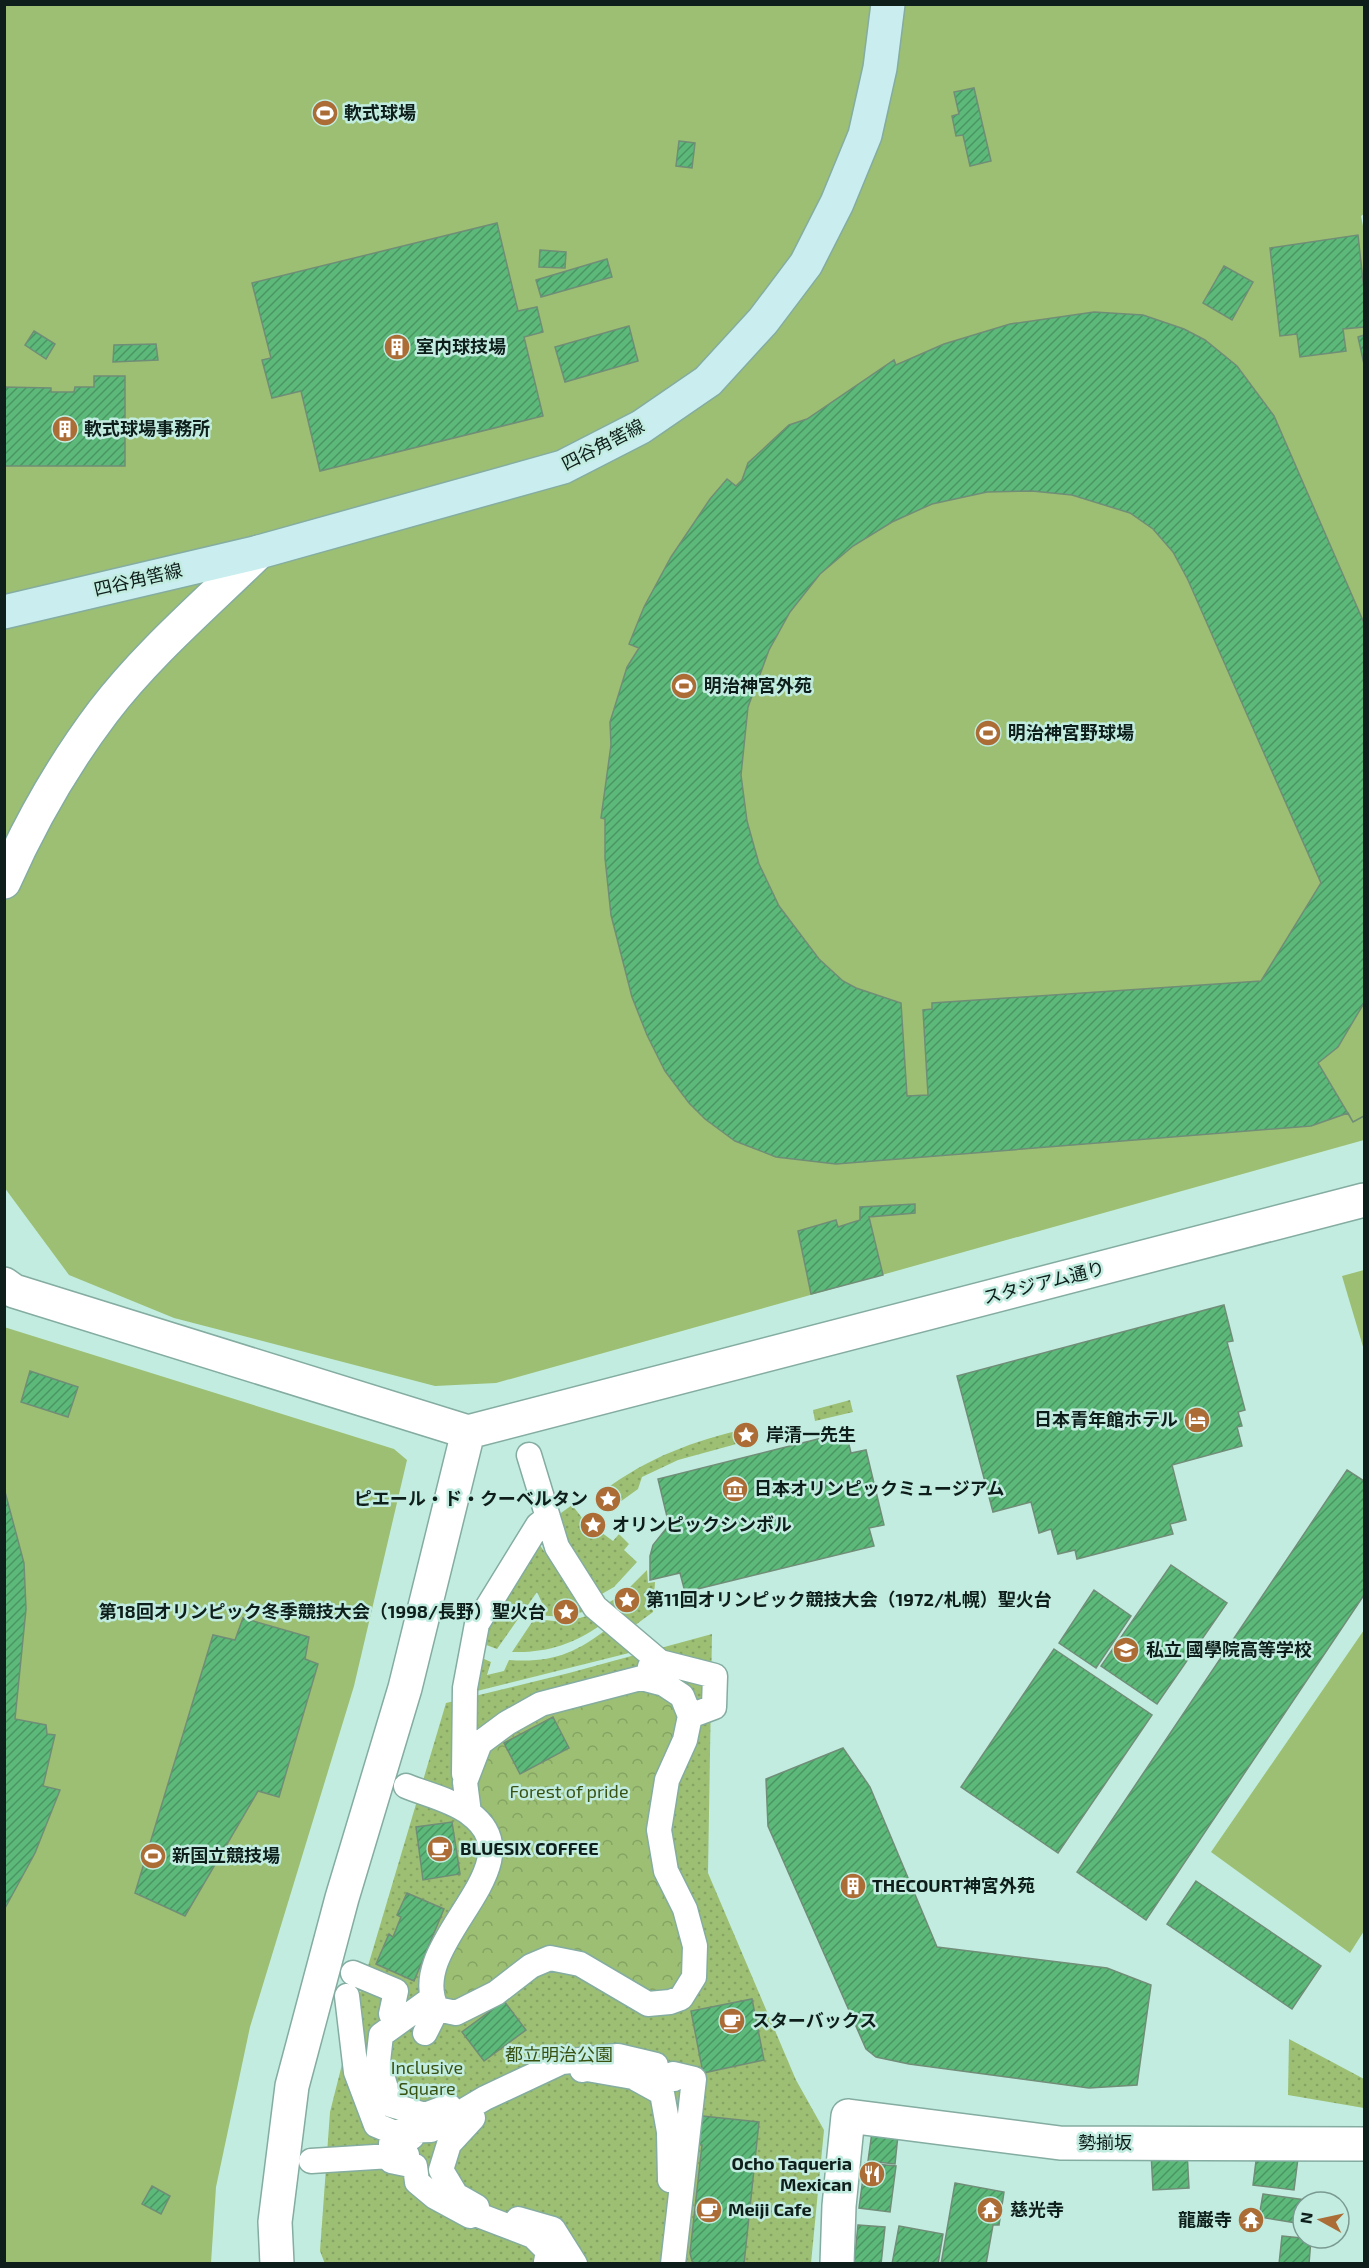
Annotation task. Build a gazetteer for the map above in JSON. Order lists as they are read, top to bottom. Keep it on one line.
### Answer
{"streets":{"main road":["四谷角筈線"],"street":["スタジアム通り","勢揃坂"]},"parks":["Forest of pride","都立明治公園","Inclusive Square"],"places":{"sports":["軟式球場","明治神宮外苑","明治神宮野球場","新国立競技場"],"building":["室内球技場","軟式球場事務所","THECOURT神宮外苑"],"hotel":["日本青年館ホテル"],"place":["岸清一先生","ピエール・ド・クーベルタン","オリンピックシンボル","第11回オリンピック競技大会（1972/札幌）聖火台","第18回オリンピック冬季競技大会（1998/長野）聖火台"],"museum":["日本オリンピックミュージアム"],"school or university":["私立 國學院高等学校"],"cafe":["BLUESIX COFFEE","スターバックス","Meiji Cafe"],"restaurant":["Ocho Taqueria Mexican"],"temple":["慈光寺","龍巌寺"]},"north":"left"}
